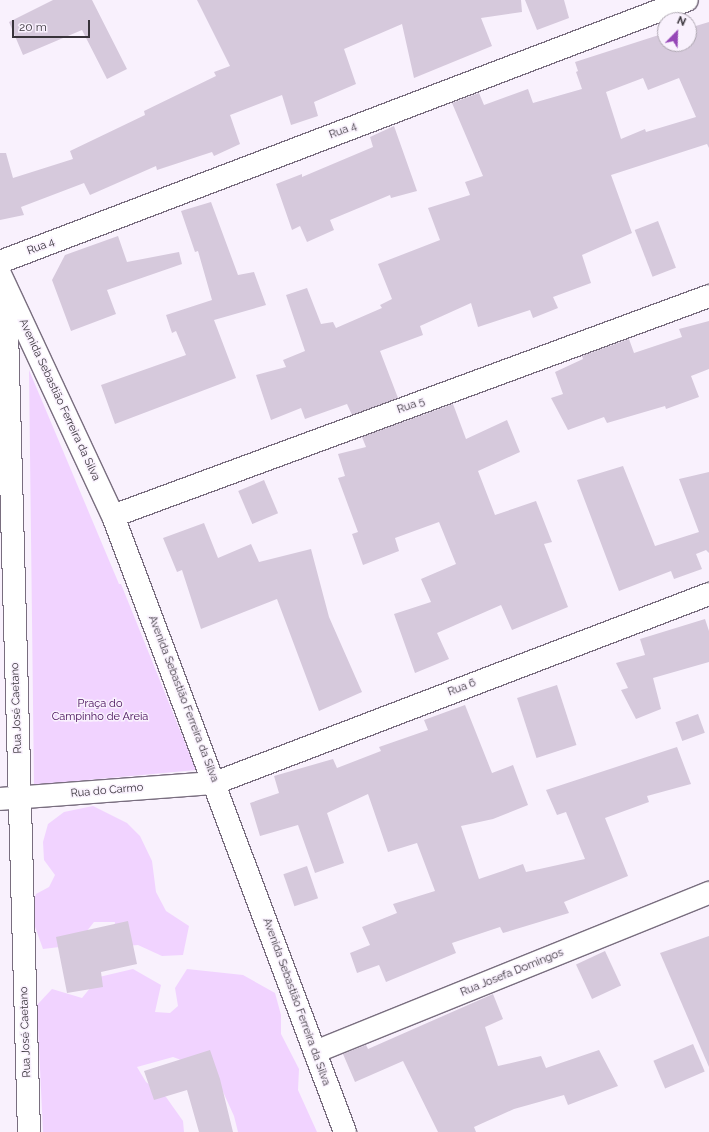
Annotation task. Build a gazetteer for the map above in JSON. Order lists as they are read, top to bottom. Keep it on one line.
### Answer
{"streets":{"street":["Rua 4","Avenida Sebastião Ferreira da Silva","Rua 5","Rua 6","Rua José Caetano","Rua do Carmo","Rua Josefa Domingos"]},"crossings":[["Avenida Sebastião Ferreira da Silva","Rua 5"],["Avenida Sebastião Ferreira da Silva","Rua 6"],["Avenida Sebastião Ferreira da Silva","Rua José Caetano"],["Avenida Sebastião Ferreira da Silva","Rua do Carmo"],["Avenida Sebastião Ferreira da Silva","Rua Josefa Domingos"],["Rua 6","Rua do Carmo"],["Rua José Caetano","Rua do Carmo"]],"parks":["Praça do Campinho de Areia"],"scale_bar":"20 m","north":"top right"}
